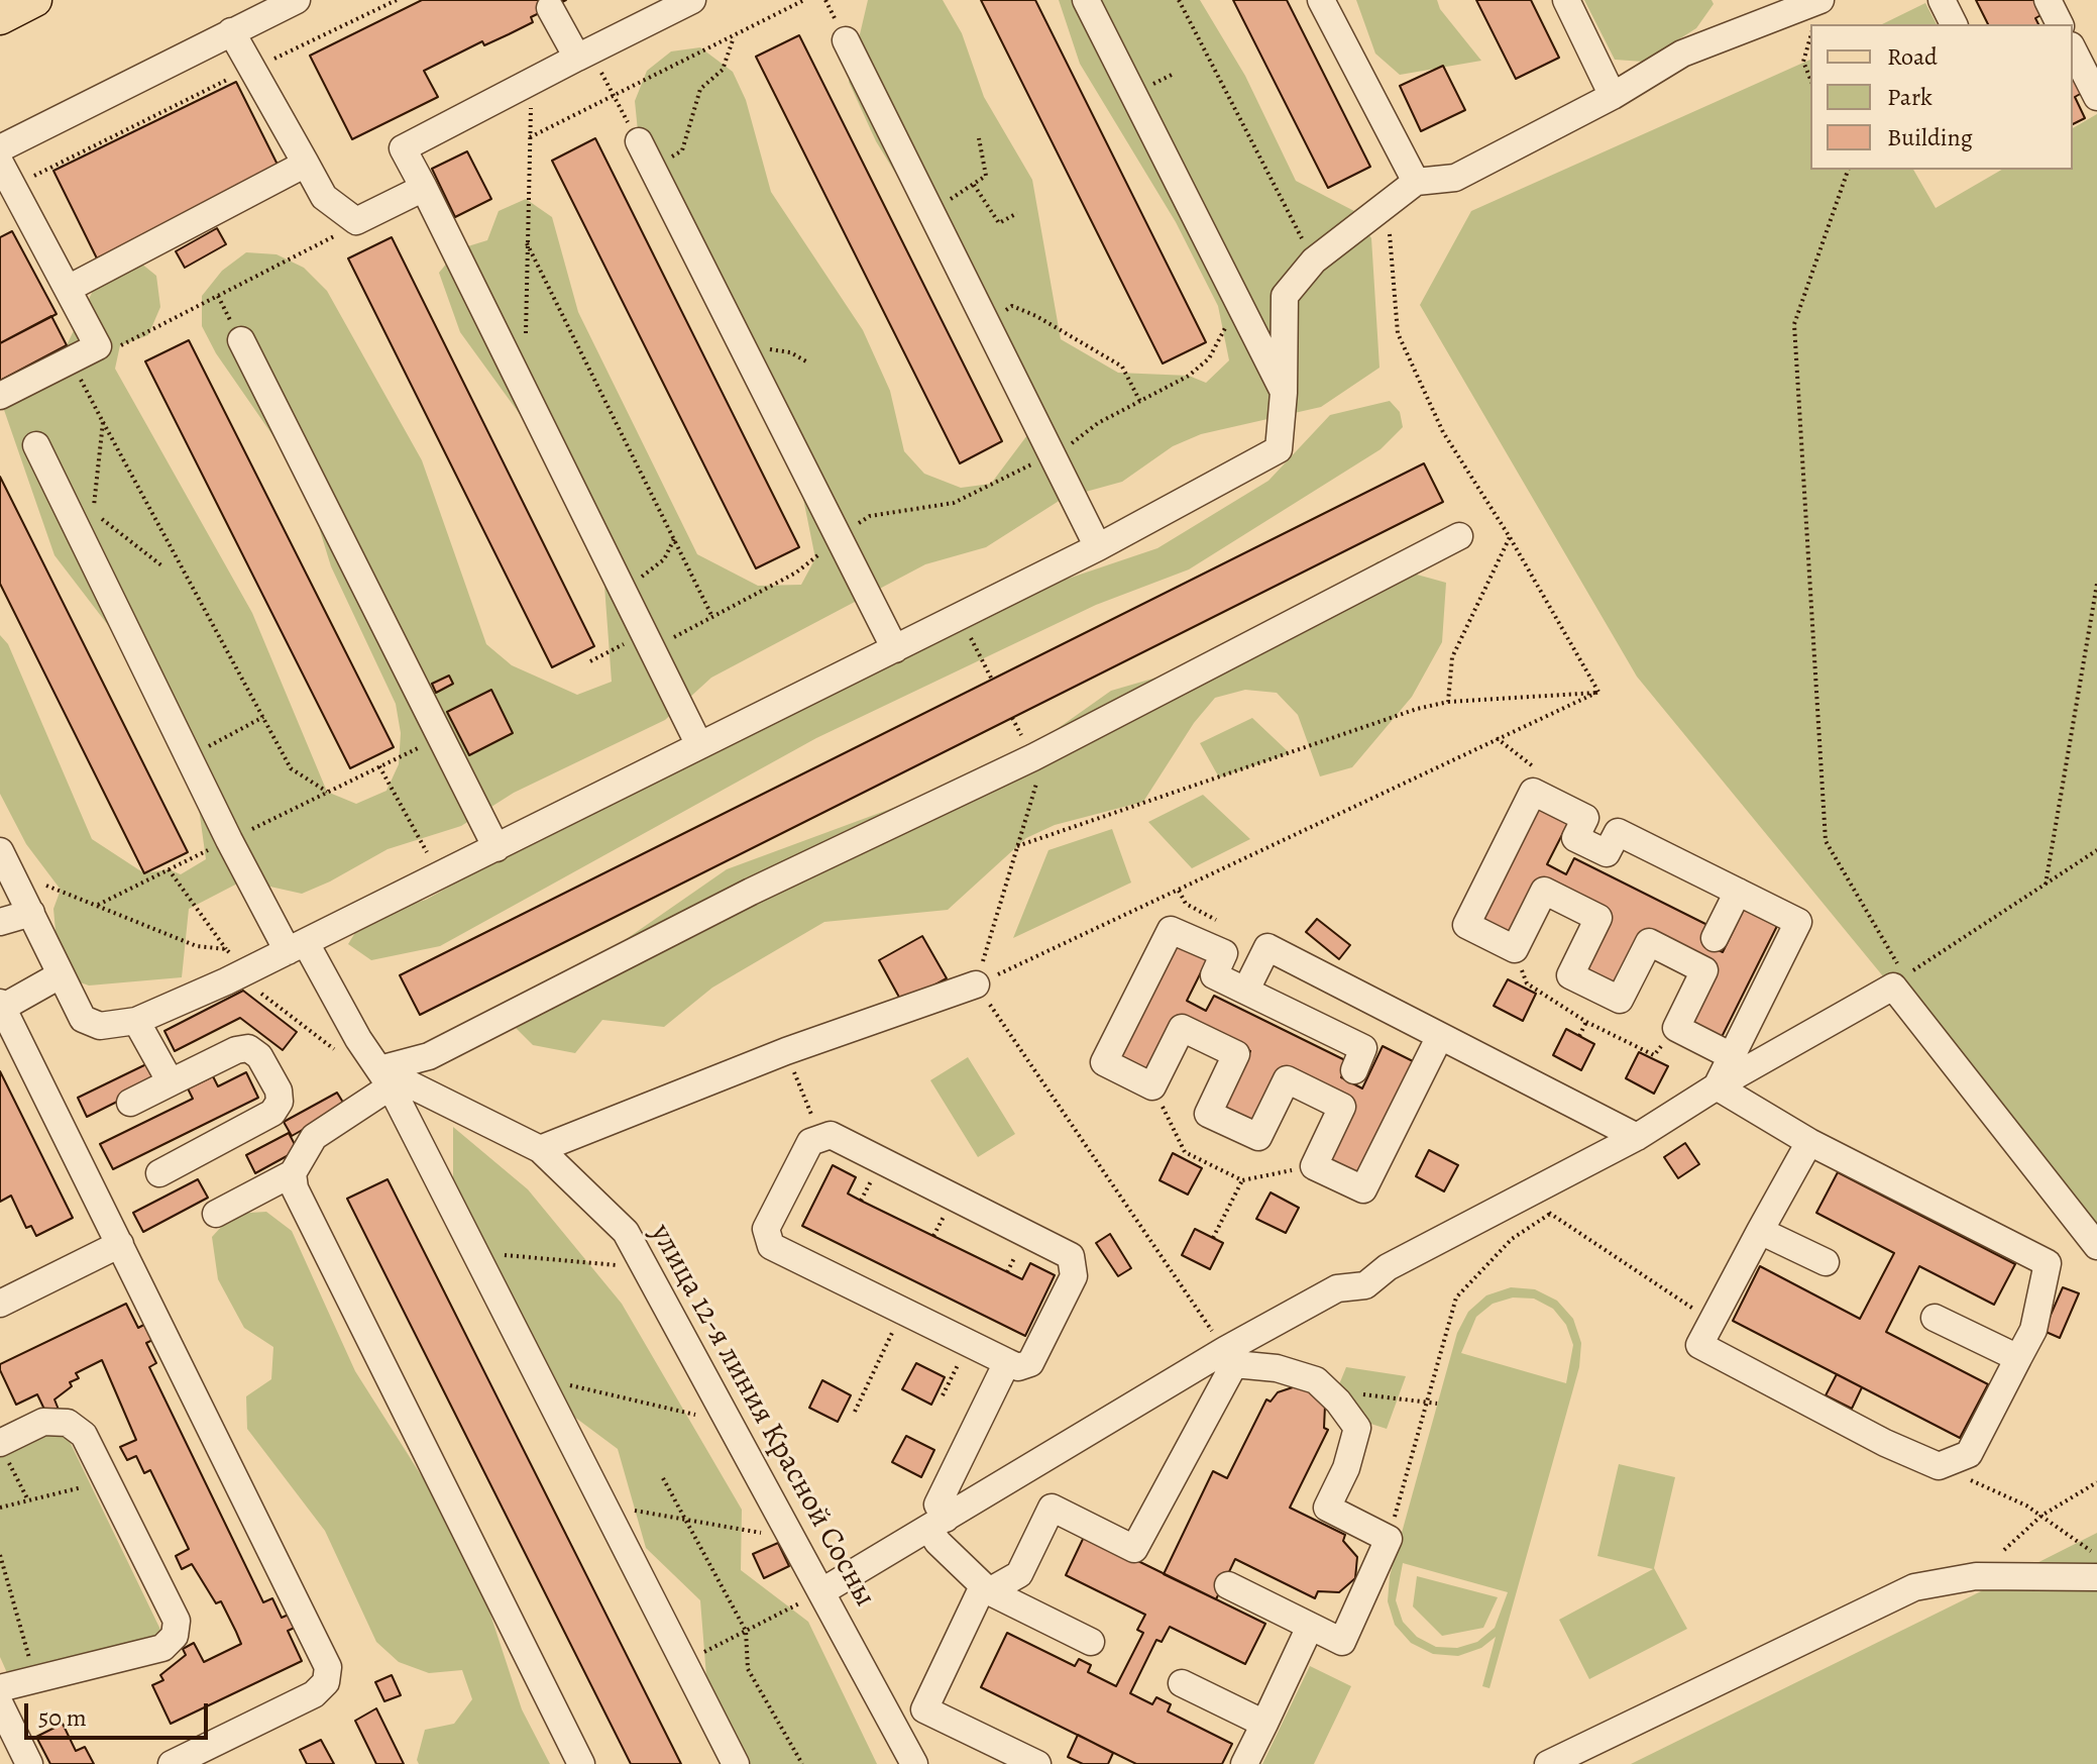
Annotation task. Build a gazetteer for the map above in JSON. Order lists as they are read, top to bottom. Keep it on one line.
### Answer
{"streets":{"street":["улица 12-я линия Красной Сосны"]},"legend":["Road","Park","Building"],"scale_bar":"50 m"}
